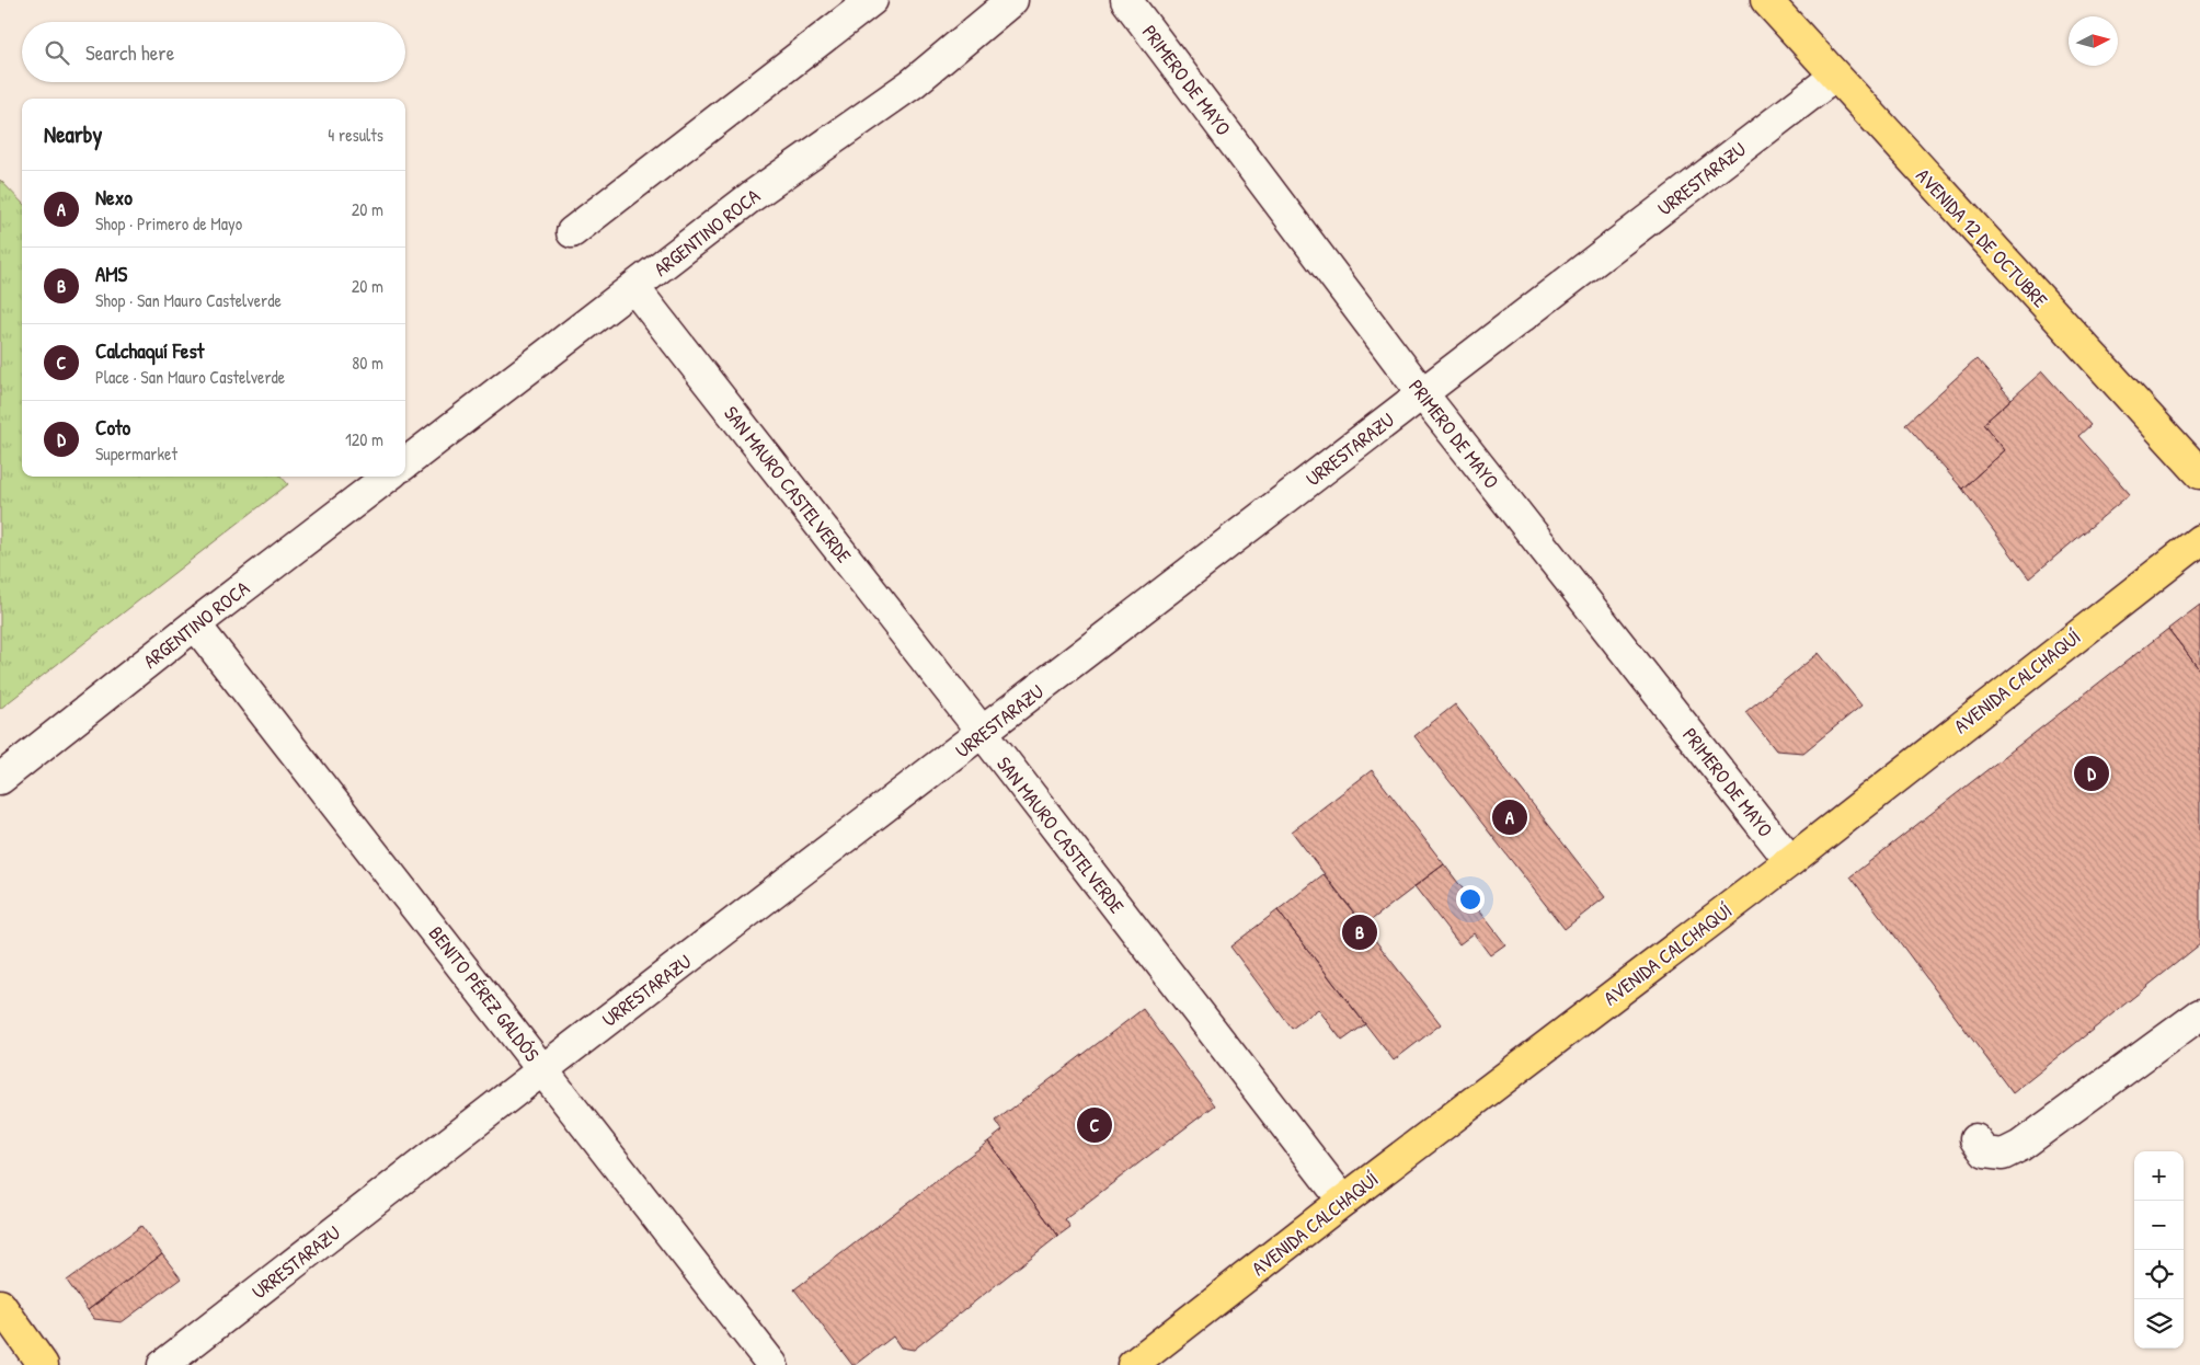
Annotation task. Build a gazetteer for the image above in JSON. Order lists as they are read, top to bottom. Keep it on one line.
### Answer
{"streets":{"main road":["AVENIDA 12 DE OCTUBRE","AVENIDA CALCHAQUÍ"],"street":["PRIMERO DE MAYO","URRESTARAZU","ARGENTINO ROCA","SAN MAURO CASTELVERDE","BENITO PÉREZ GALDÓS"]},"crossings":[["PRIMERO DE MAYO","URRESTARAZU"],["PRIMERO DE MAYO","AVENIDA CALCHAQUÍ"],["URRESTARAZU","AVENIDA 12 DE OCTUBRE"],["URRESTARAZU","SAN MAURO CASTELVERDE"],["URRESTARAZU","BENITO PÉREZ GALDÓS"],["ARGENTINO ROCA","SAN MAURO CASTELVERDE"],["ARGENTINO ROCA","BENITO PÉREZ GALDÓS"],["SAN MAURO CASTELVERDE","AVENIDA CALCHAQUÍ"]],"north":"right","page":{"search":"Search here","heading":["Nearby","4 results"],"list":[{"mark":"A","name":"Nexo","note":"Shop · Primero de Mayo","value":"20 m"},{"mark":"B","name":"AMS","note":"Shop · San Mauro Castelverde","value":"20 m"},{"mark":"C","name":"Calchaquí Fest","note":"Place · San Mauro Castelverde","value":"80 m"},{"mark":"D","name":"Coto","note":"Supermarket","value":"120 m"}],"pins":["D","A","B","C"],"map_buttons":["+","−"]}}
